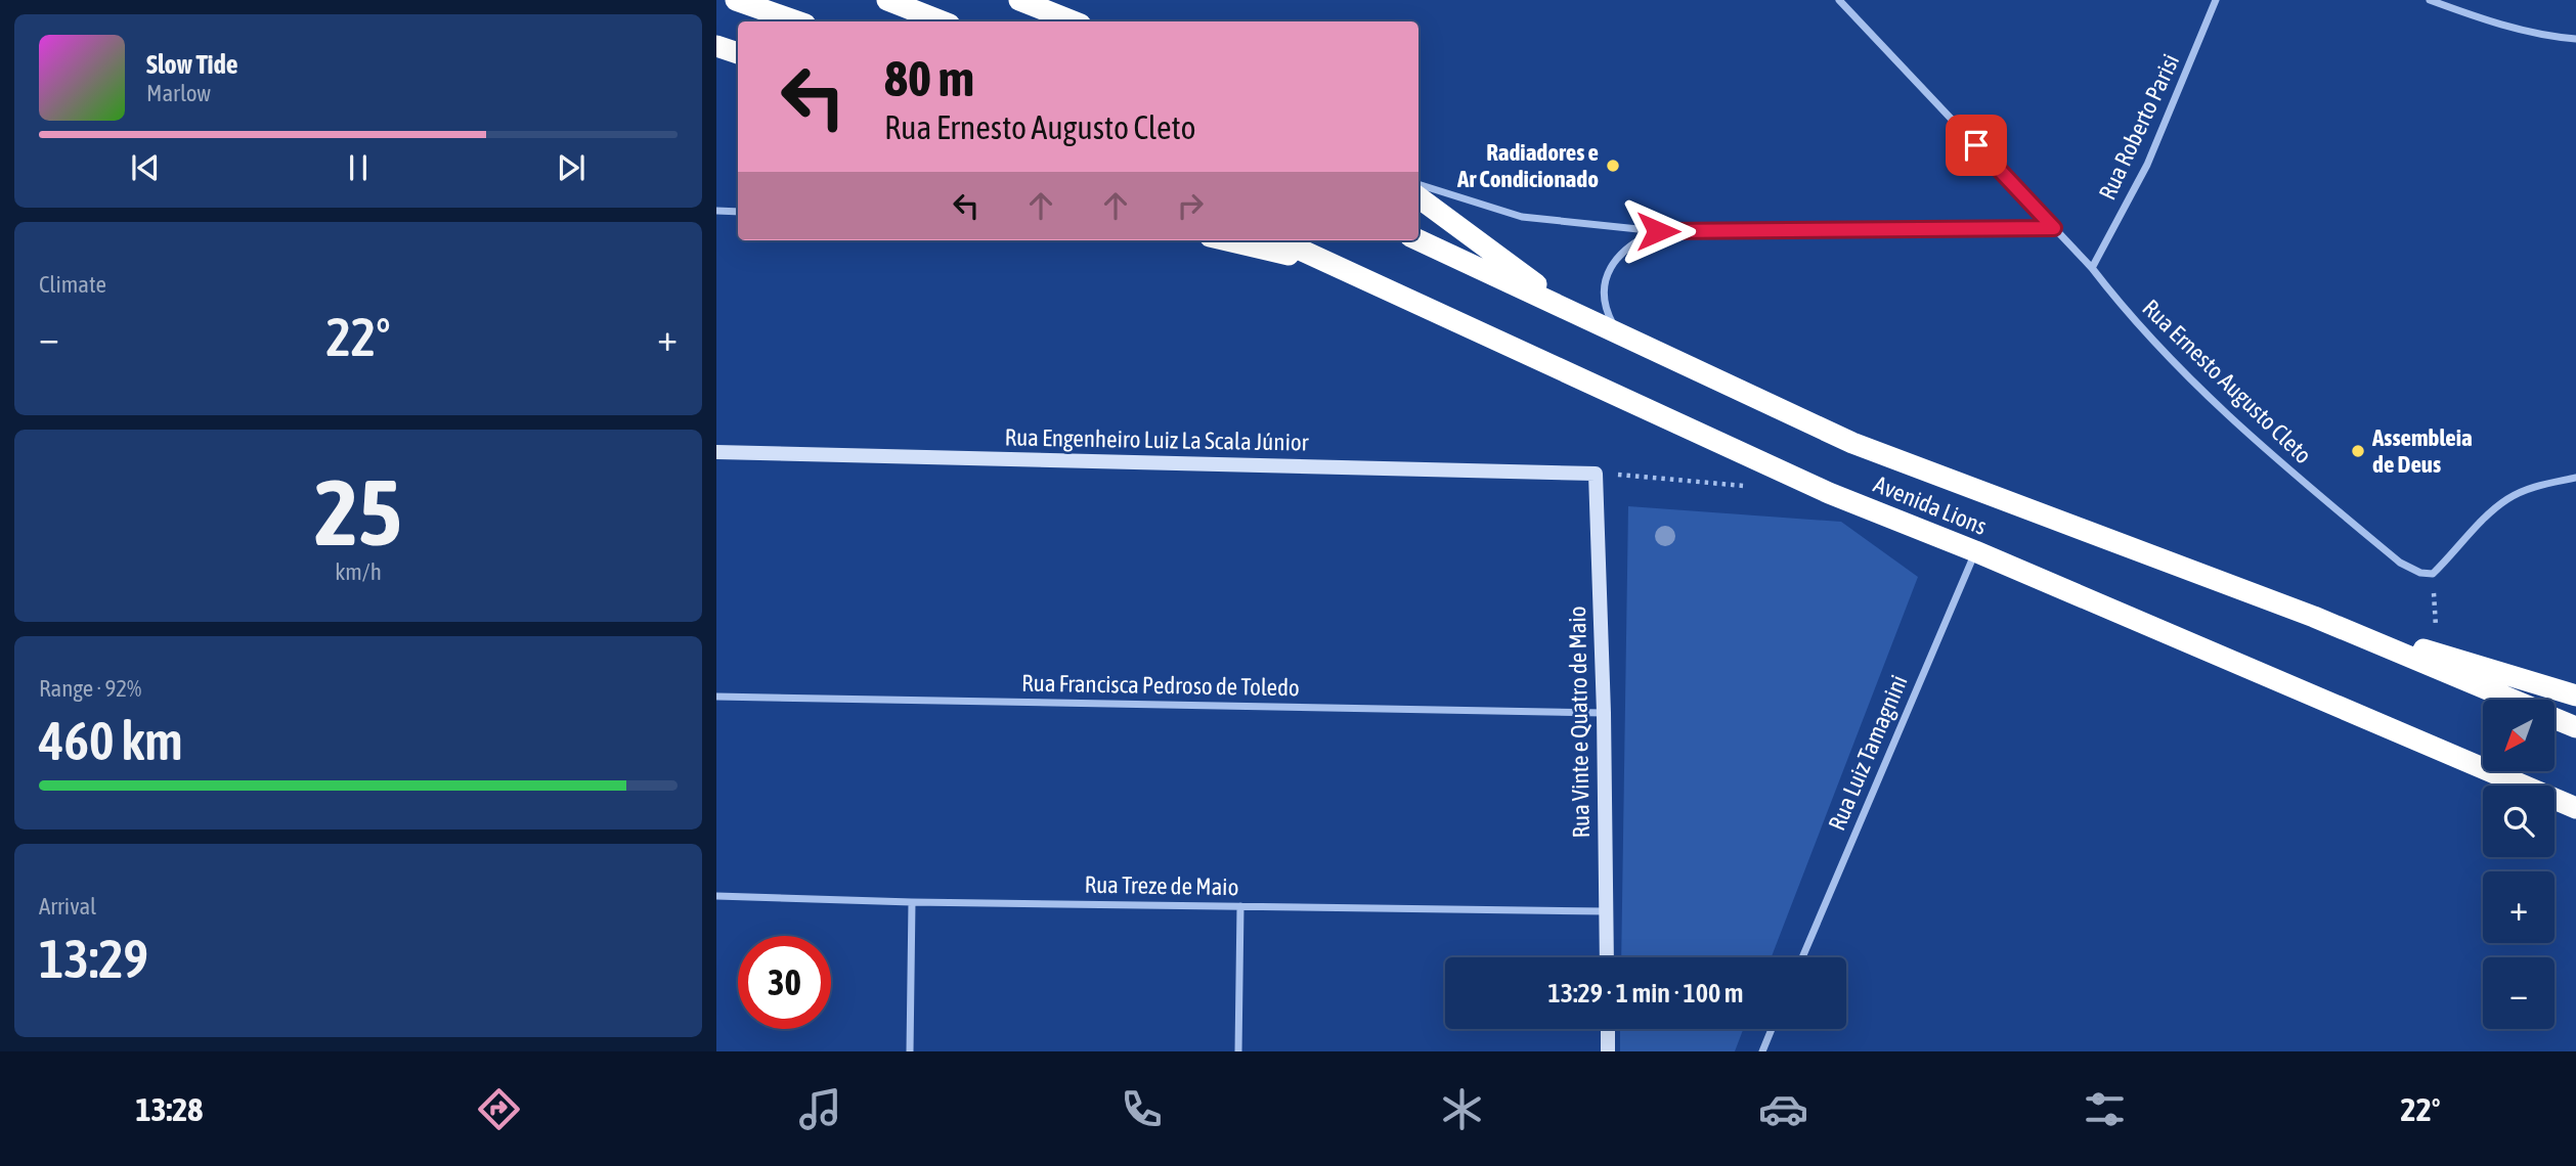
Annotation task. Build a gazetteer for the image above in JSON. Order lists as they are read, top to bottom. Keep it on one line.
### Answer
{"streets":{"highway":["Avenida Lions"],"street":["Rua Roberto Parisi","Rua Ernesto Augusto Cleto","Rua Engenheiro Luiz La Scala Júnior","Rua Francisca Pedroso de Toledo","Rua Vinte e Quatro de Maio","Rua Luiz Tamagnini","Rua Treze de Maio"]},"crossings":[["Rua Roberto Parisi","Rua Ernesto Augusto Cleto"],["Rua Engenheiro Luiz La Scala Júnior","Rua Vinte e Quatro de Maio"],["Avenida Lions","Rua Luiz Tamagnini"],["Rua Francisca Pedroso de Toledo","Rua Vinte e Quatro de Maio"],["Rua Vinte e Quatro de Maio","Rua Treze de Maio"]],"places":["Radiadores e Ar Condicionado","Assembleia de Deus"],"north":"bottom left","page":{"turn":["80 m","Rua Ernesto Augusto Cleto"],"song":["Slow Tide","Marlow"],"tile":["Climate",["25","km/h"],["Range · 92%","460 km"],["Arrival","13:29"]],"heat":["−","22°","+"],"map_buttons":["+","−"],"limit":"30","trip":"13:29 · 1 min · 100 m","tabs":["13:28","22°"]}}
